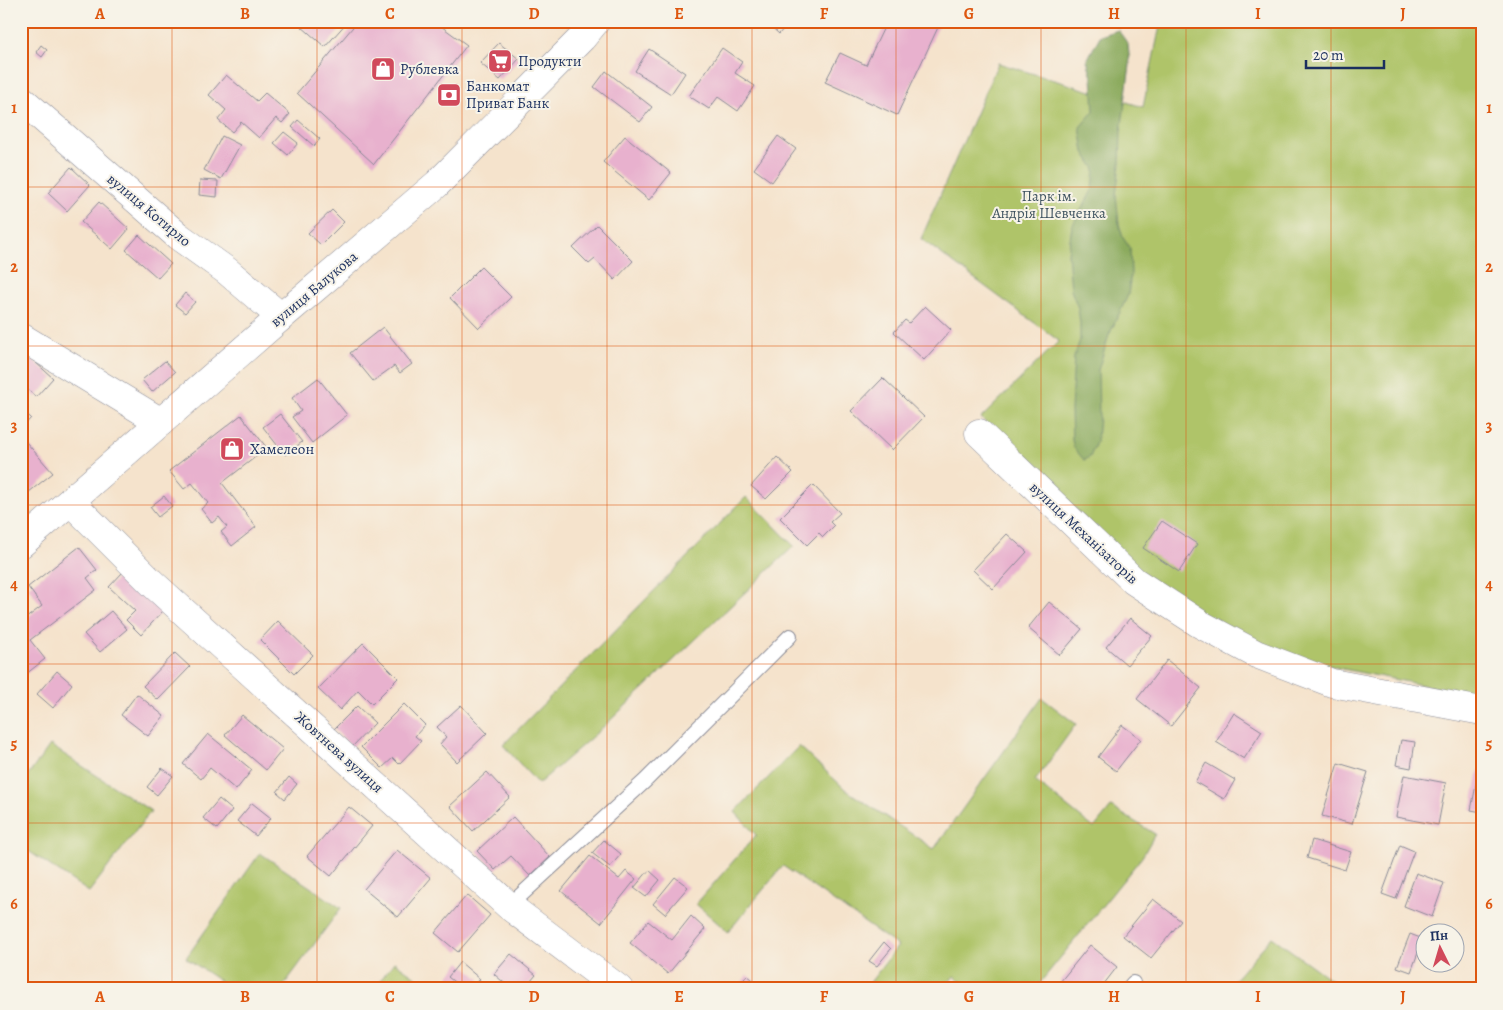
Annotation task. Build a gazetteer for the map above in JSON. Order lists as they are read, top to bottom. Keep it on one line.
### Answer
{"streets":{"street":["вулиця Котирло","вулиця Балукова","вулиця Механізаторів","Жовтнева вулиця"]},"crossings":[["вулиця Котирло","вулиця Балукова"],["вулиця Балукова","Жовтнева вулиця"]],"parks":["Парк ім. Андрія Шевченка"],"places":{"supermarket":["Продукти"],"shop":["Рублевка","Хамелеон"],"bank":["Банкомат Приват Банк"]},"scale_bar":"20 m","north":"top","grid":{"columns":["A","B","C","D","E","F","G","H","I","J"],"rows":["1","2","3","4","5","6"]}}
